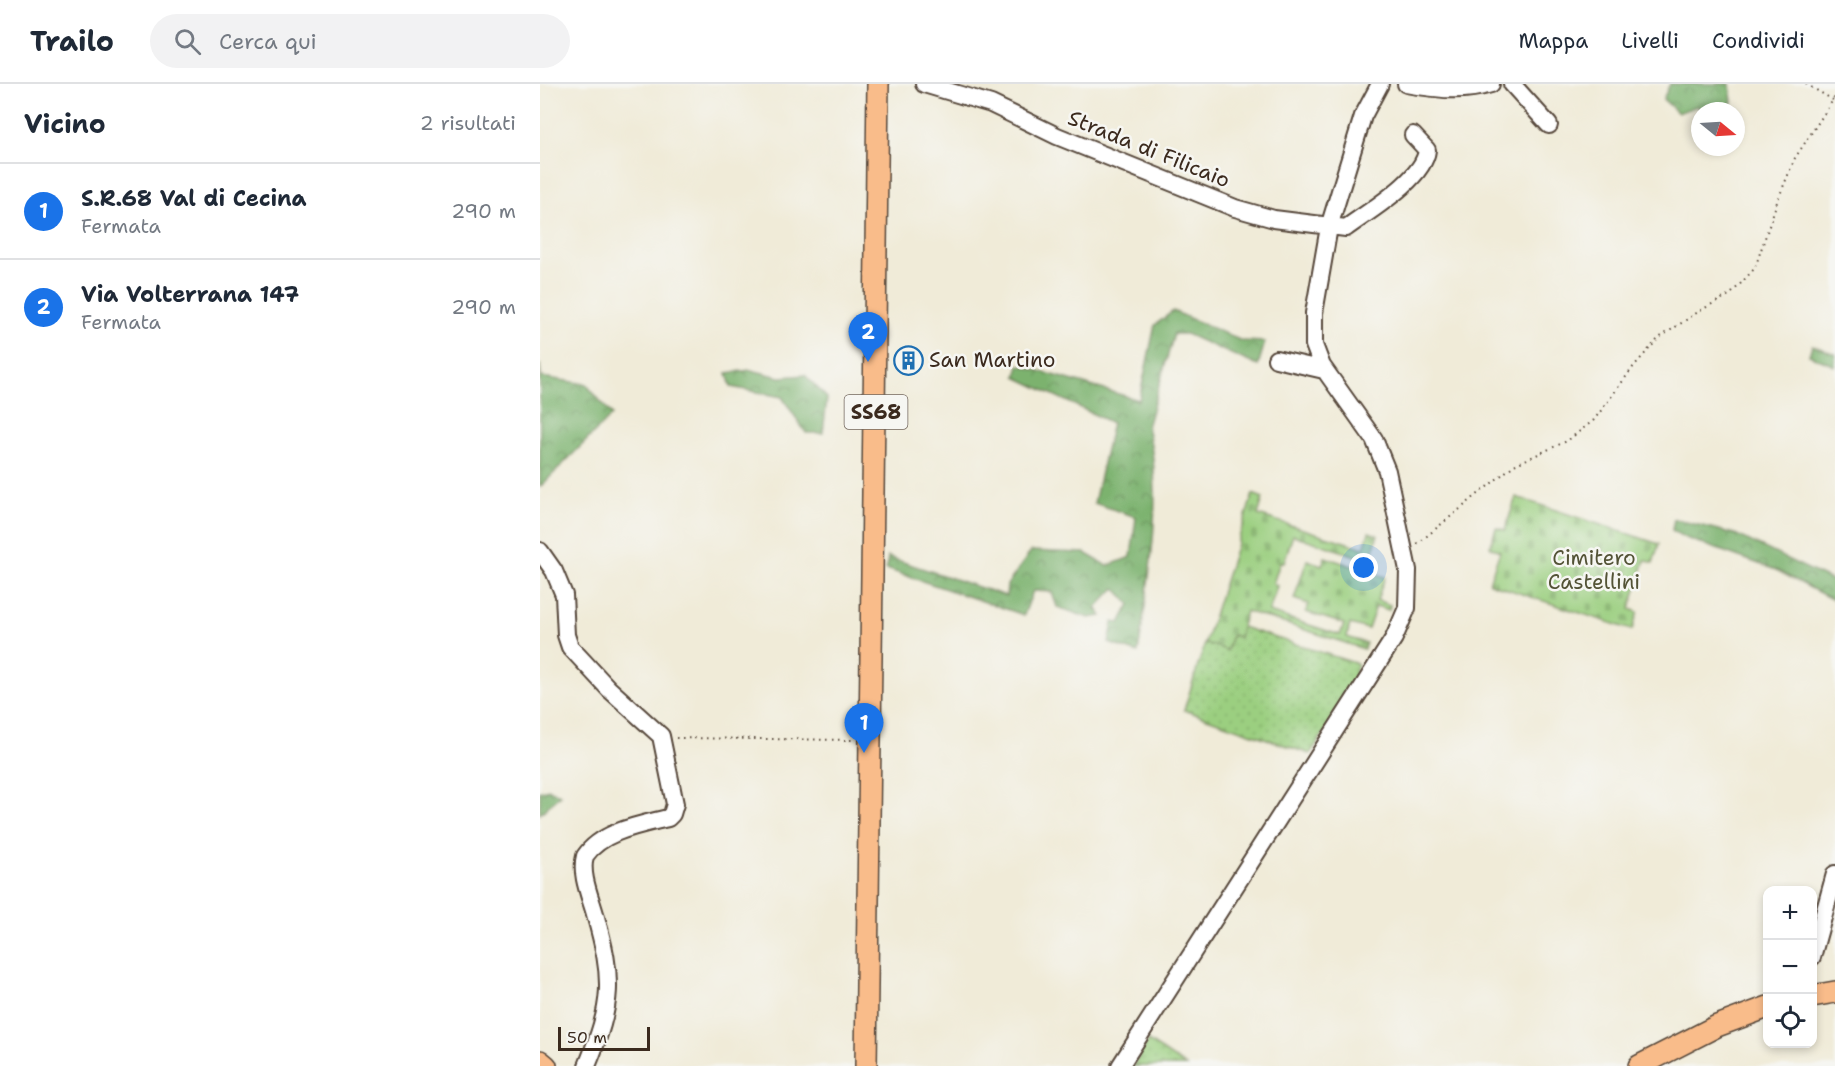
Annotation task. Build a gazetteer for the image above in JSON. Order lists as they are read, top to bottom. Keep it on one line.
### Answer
{"streets":{"main road":["SS68"],"street":["Strada di Filicaio"]},"parks":["Cimitero Castellini"],"places":{"building":["San Martino"]},"scale_bar":"50 m","north":"right","page":{"header":"Trailo","search":"Cerca qui","nav":["Mappa","Livelli","Condividi"],"heading":["Vicino","2 risultati"],"list":[{"mark":"1","name":"S.R.68 Val di Cecina","note":"Fermata","value":"290 m"},{"mark":"2","name":"Via Volterrana 147","note":"Fermata","value":"290 m"}],"pins":["2","1"],"map_buttons":["+","−"],"scale":"50 m"}}
